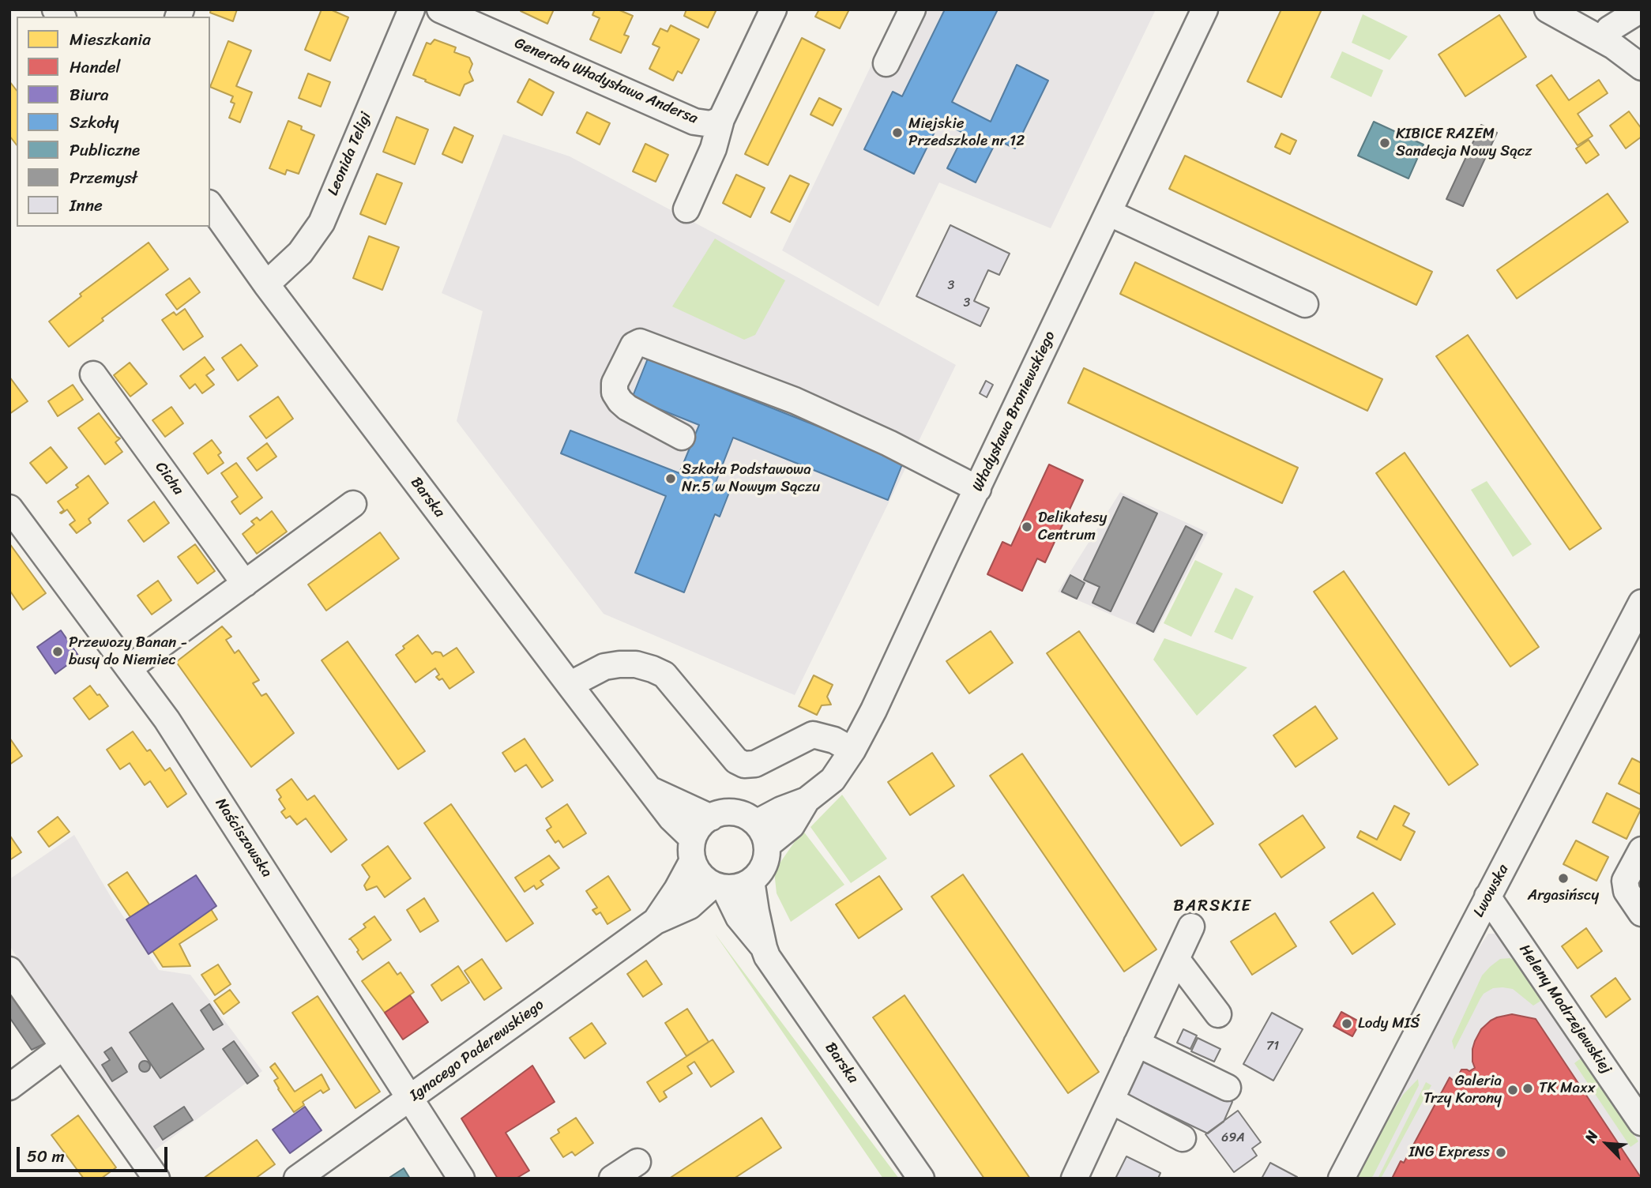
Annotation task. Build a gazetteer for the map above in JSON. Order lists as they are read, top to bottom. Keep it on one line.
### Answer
{"streets":{"street":["Generała Władysława Andersa","Leonida Teligi","Władysława Broniewskiego","Cicha","Barska","Naściszowska","Lwowska","Heleny Modrzejewskiej","Ignacego Paderewskiego"]},"crossings":[["Leonida Teligi","Barska"],["Władysława Broniewskiego","Barska"],["Władysława Broniewskiego","Ignacego Paderewskiego"],["Barska","Ignacego Paderewskiego"],["Naściszowska","Ignacego Paderewskiego"],["Lwowska","Heleny Modrzejewskiej"]],"districts":["BARSKIE"],"places":["Miejskie Przedszkole nr 12","KIBICE RAZEM Sandecja Nowy Sącz","Szkoła Podstawowa Nr.5 w Nowym Sączu","Delikatesy Centrum","Przewozy Banan - busy do Niemiec","Argasińscy","Lody MIŚ","TK Maxx","Galeria Trzy Korony","ING Express"],"house_numbers":["3","3","71","69A"],"legend":["Mieszkania","Handel","Biura","Szkoły","Publiczne","Przemysł","Inne"],"scale_bar":"50 m","north":"top left"}
